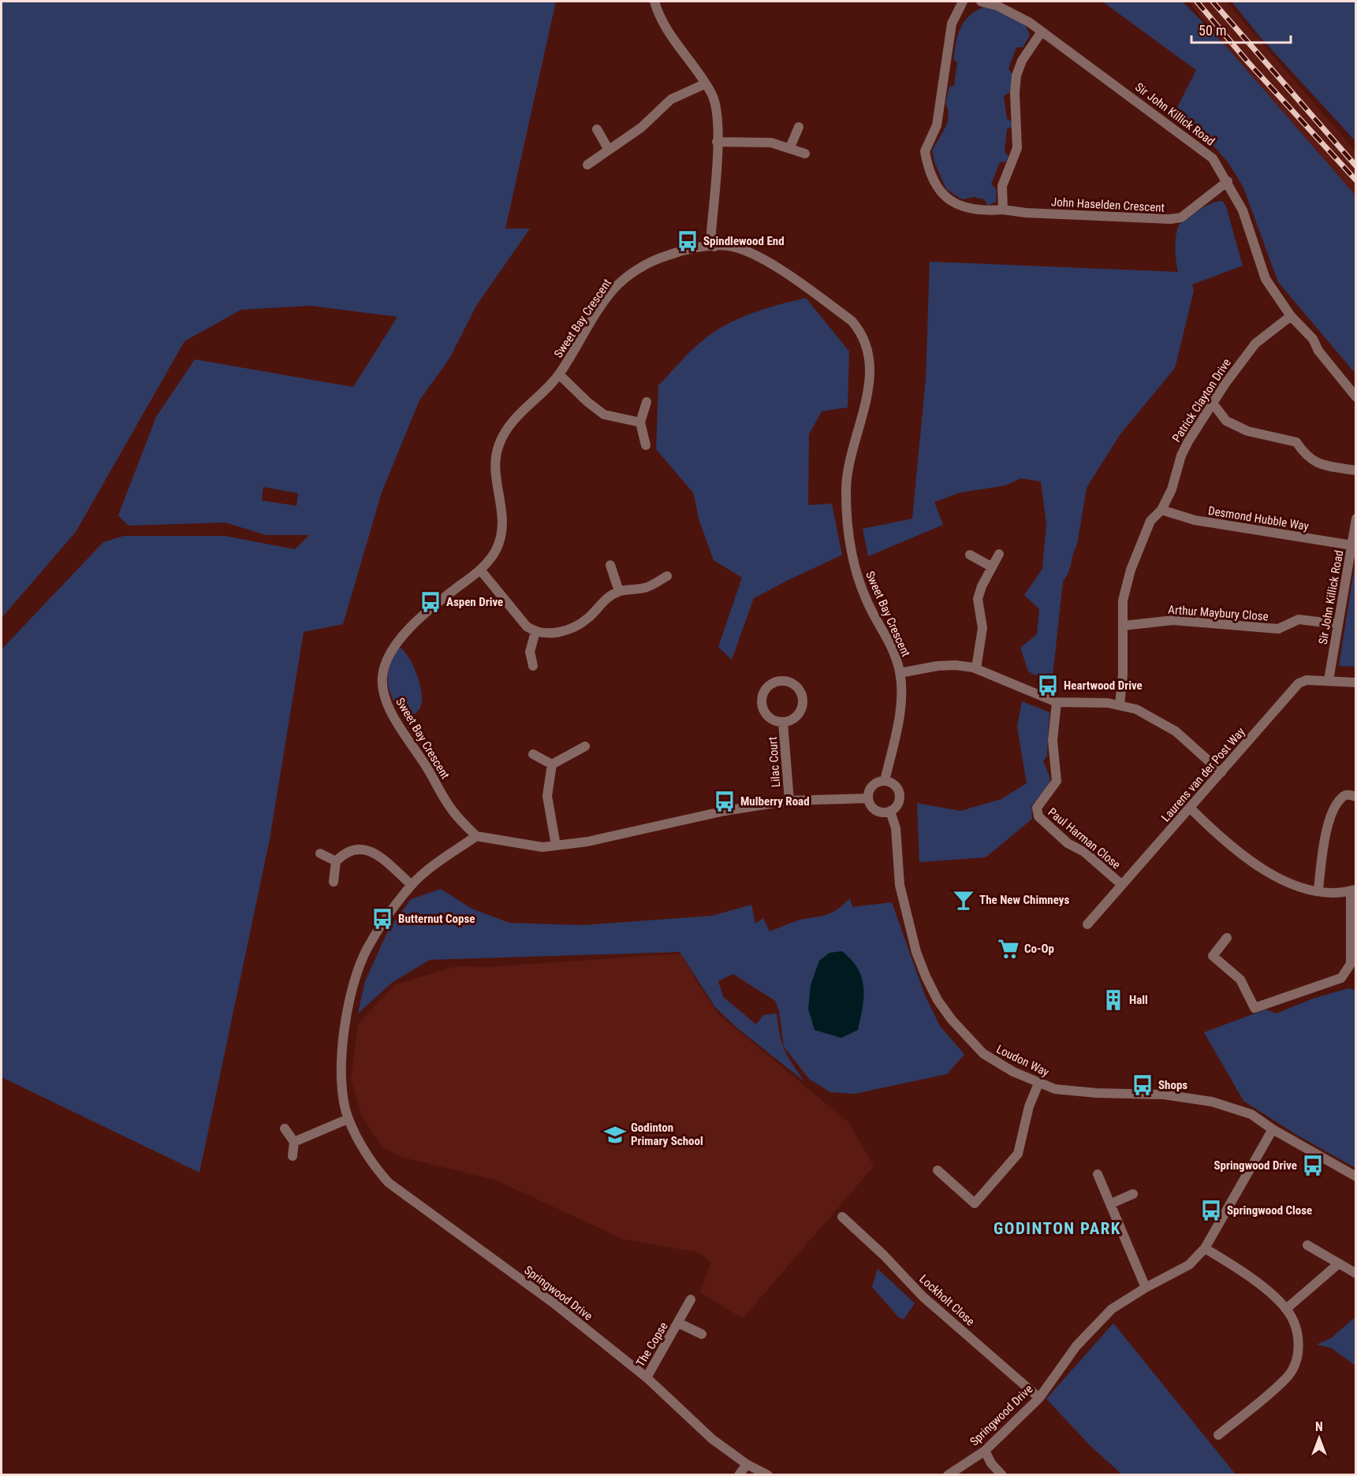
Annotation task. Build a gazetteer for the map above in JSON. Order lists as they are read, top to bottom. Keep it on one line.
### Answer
{"streets":{"street":["Sir John Killick Road","John Haselden Crescent","Sweet Bay Crescent","Patrick Clayton Drive","Desmond Hubble Way","Arthur Maybury Close","Lilac Court","Laurens van der Post Way","Paul Harman Close","Loudon Way","Springwood Drive","Lockholt Close","The Copse"]},"crossings":[["Sir John Killick Road","John Haselden Crescent"],["Sir John Killick Road","Patrick Clayton Drive"],["Sir John Killick Road","Desmond Hubble Way"],["Sir John Killick Road","Arthur Maybury Close"],["Sir John Killick Road","Laurens van der Post Way"],["Sweet Bay Crescent","Loudon Way"],["Sweet Bay Crescent","Springwood Drive"],["Patrick Clayton Drive","Desmond Hubble Way"],["Patrick Clayton Drive","Arthur Maybury Close"],["Laurens van der Post Way","Paul Harman Close"],["Loudon Way","Springwood Drive"],["Springwood Drive","Lockholt Close"],["Springwood Drive","The Copse"]],"districts":["GODINTON PARK"],"places":{"bus stop":["Spindlewood End","Aspen Drive","Heartwood Drive","Mulberry Road","Butternut Copse","Shops","Springwood Drive","Springwood Close"],"bar":["The New Chimneys"],"supermarket":["Co-Op"],"building":["Hall"],"school or university":["Godinton Primary School"]},"scale_bar":"50 m","north":"top"}
